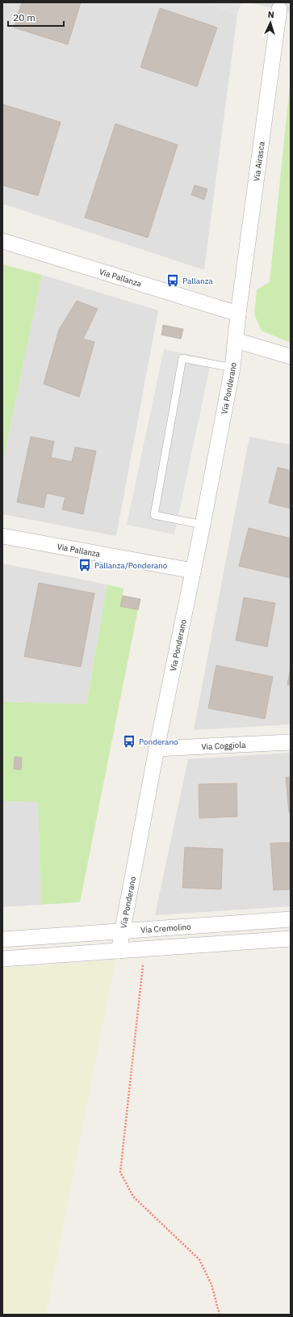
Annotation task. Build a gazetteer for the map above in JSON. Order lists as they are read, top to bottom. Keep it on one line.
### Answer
{"streets":{"street":["Via Airasca","Via Pallanza","Via Ponderano","Via Coggiola","Via Cremolino"]},"crossings":[["Via Airasca","Via Pallanza"],["Via Airasca","Via Ponderano"],["Via Pallanza","Via Ponderano"],["Via Ponderano","Via Coggiola"],["Via Ponderano","Via Cremolino"]],"places":{"bus stop":["Pallanza","Pallanza/Ponderano","Ponderano"]},"scale_bar":"20 m","north":"top"}
